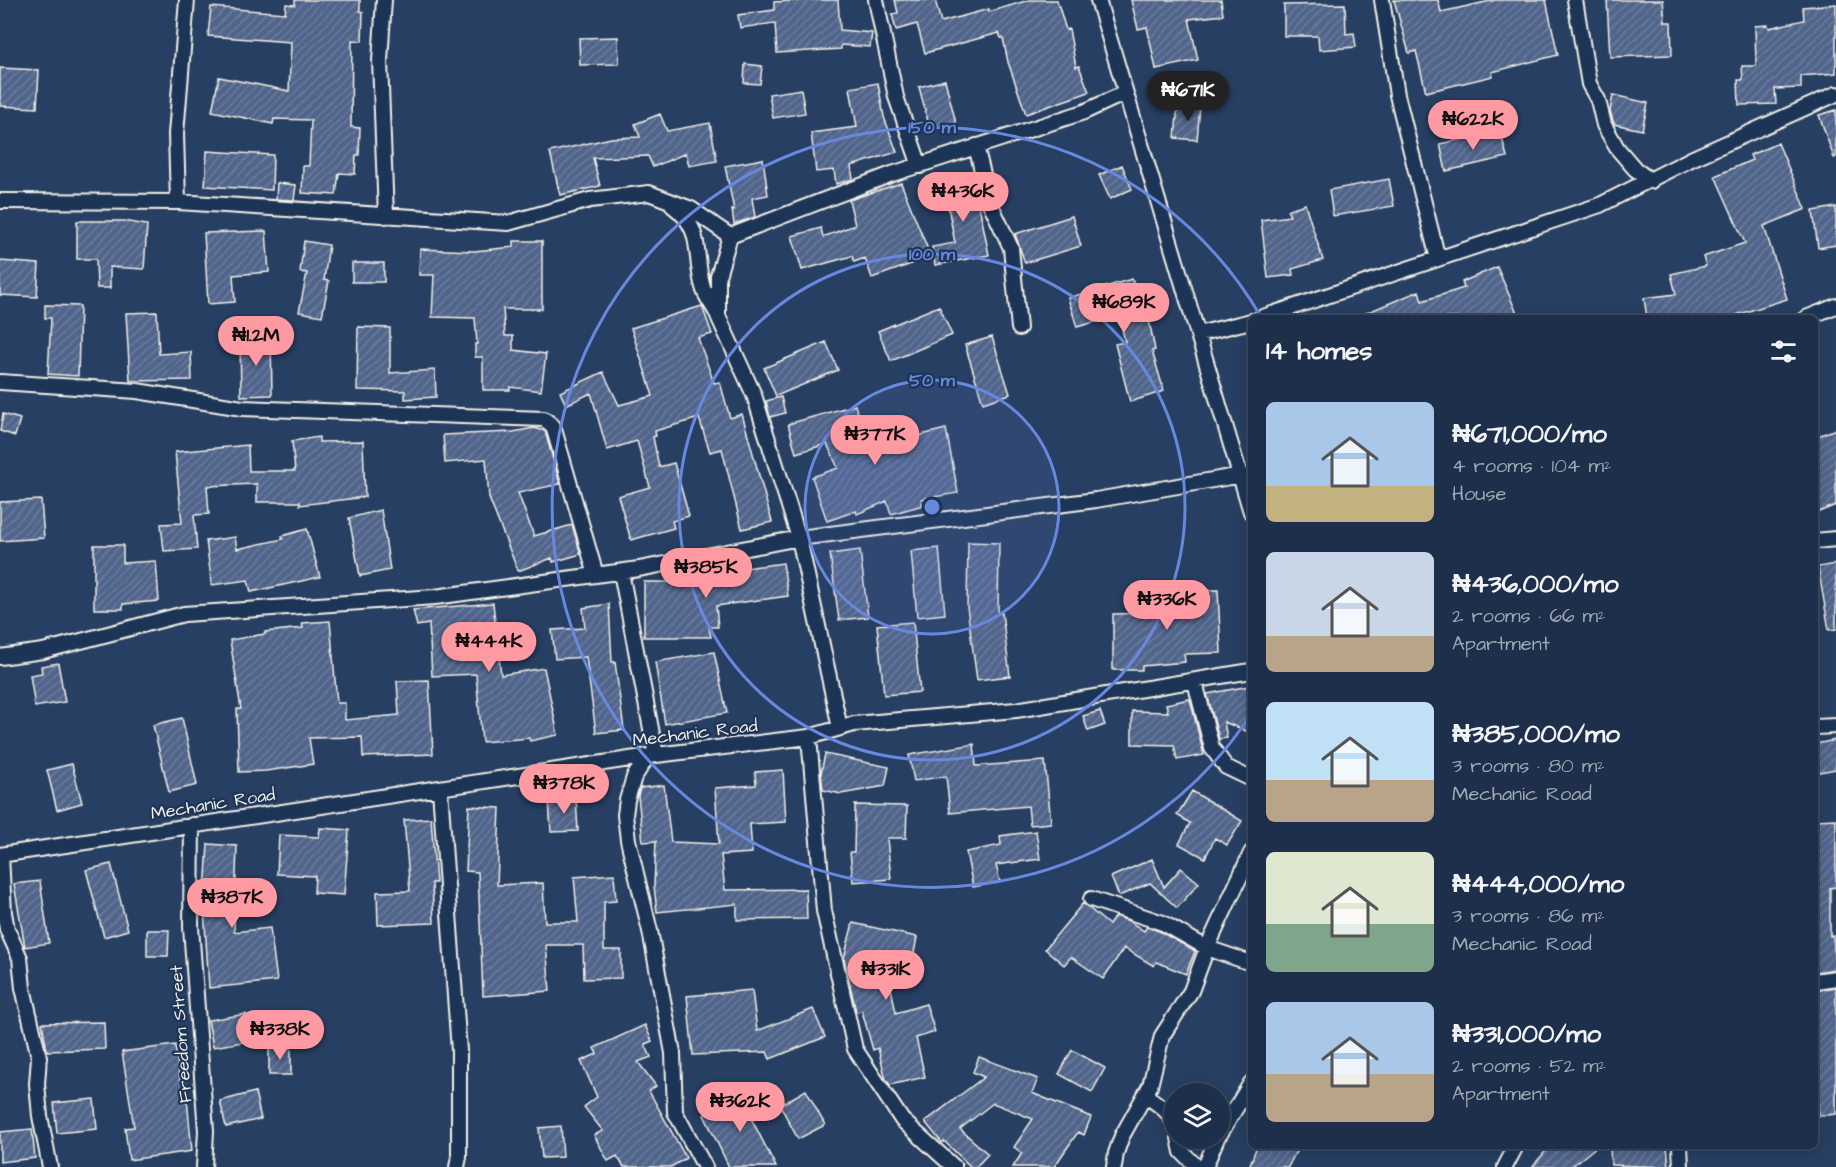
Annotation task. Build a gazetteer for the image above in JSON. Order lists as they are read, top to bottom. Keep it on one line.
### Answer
{"streets":{"street":["Mechanic Road","Freedom Street"]},"crossings":[["Mechanic Road","Freedom Street"]],"page":{"price":["₦671K","₦622K","₦436K","₦689K","₦1.2M","₦377K","₦385K","₦336K","₦444K","₦378K","₦387K","₦331K","₦338K","₦362K"],"heading":"14 homes","list":[{"name":"₦671,000/mo","note":"4 rooms · 104 m² · House"},{"name":"₦436,000/mo","note":"2 rooms · 66 m² · Apartment"},{"name":"₦385,000/mo","note":"3 rooms · 80 m² · Mechanic Road"},{"name":"₦444,000/mo","note":"3 rooms · 86 m² · Mechanic Road"},{"name":"₦331,000/mo","note":"2 rooms · 52 m² · Apartment"}]},"rings":["150 m","100 m","50 m"]}
